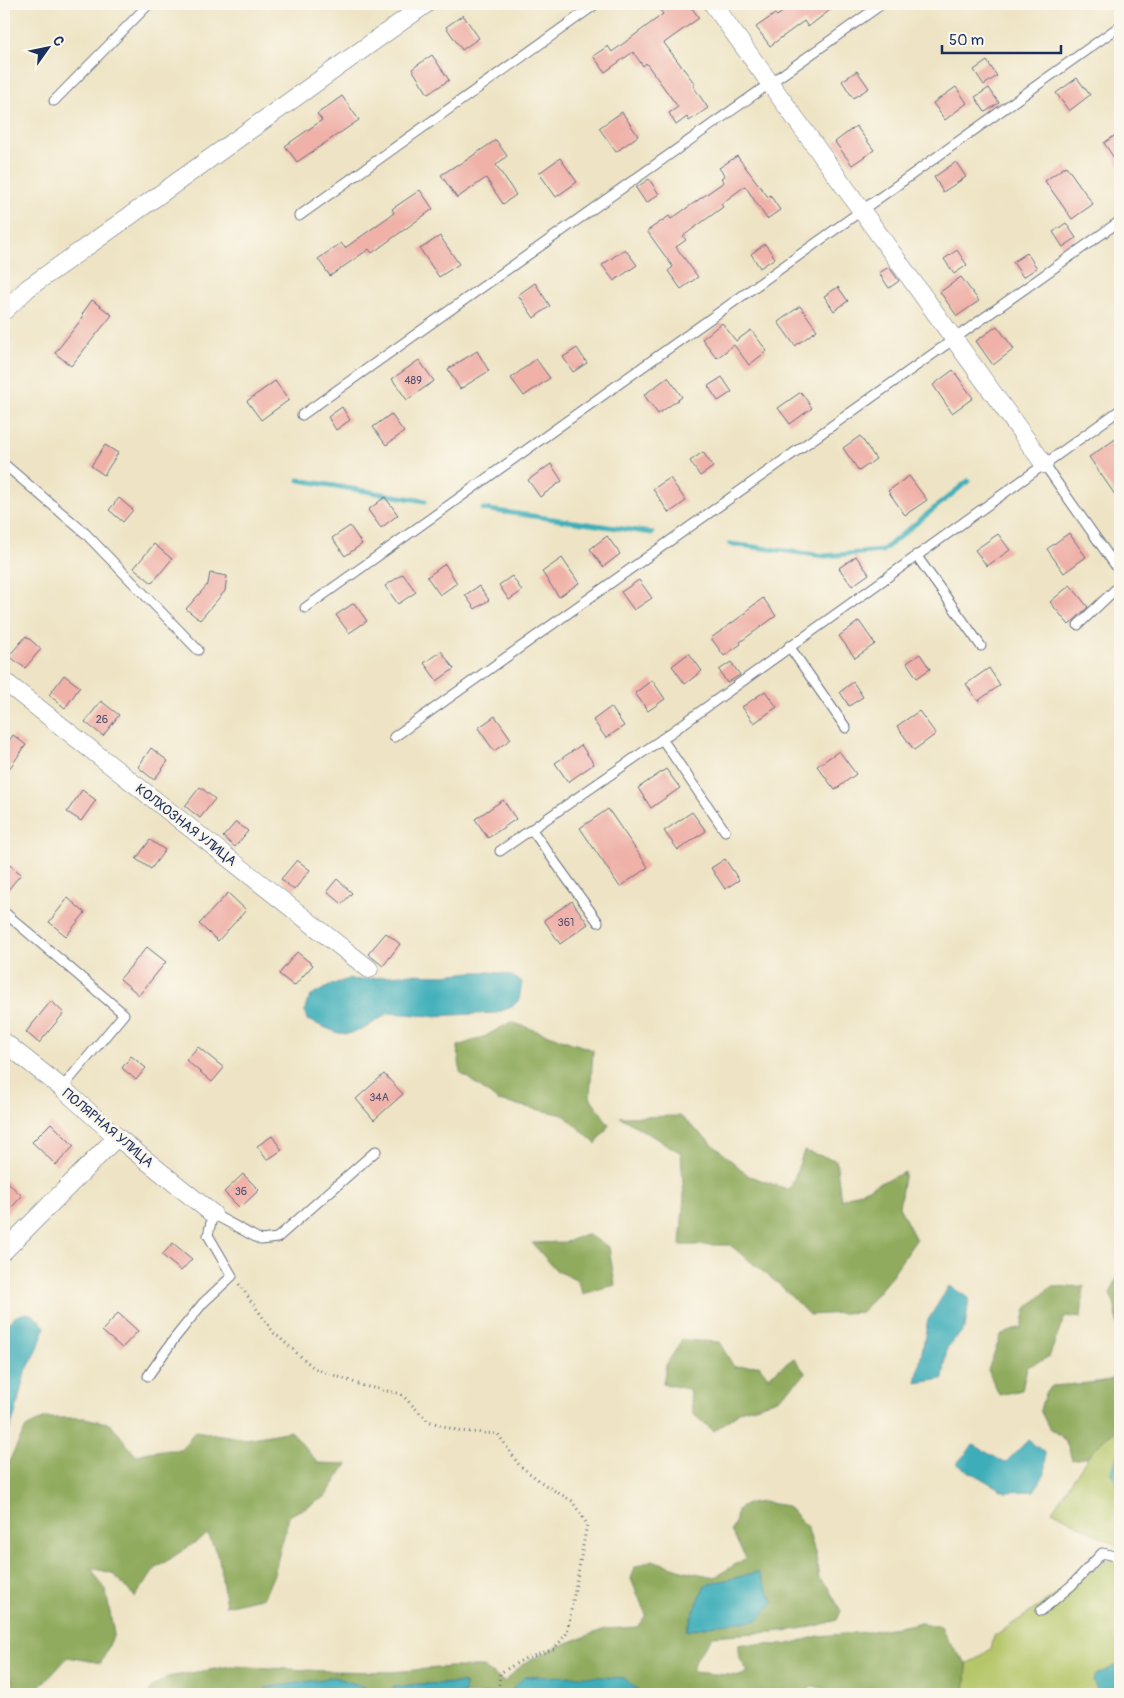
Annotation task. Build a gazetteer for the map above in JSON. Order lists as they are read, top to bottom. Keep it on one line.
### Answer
{"streets":{"street":["КОЛХОЗНАЯ УЛИЦА","ПОЛЯРНАЯ УЛИЦА"]},"house_numbers":["489","26","361","34А","36"],"scale_bar":"50 m","north":"top right"}
